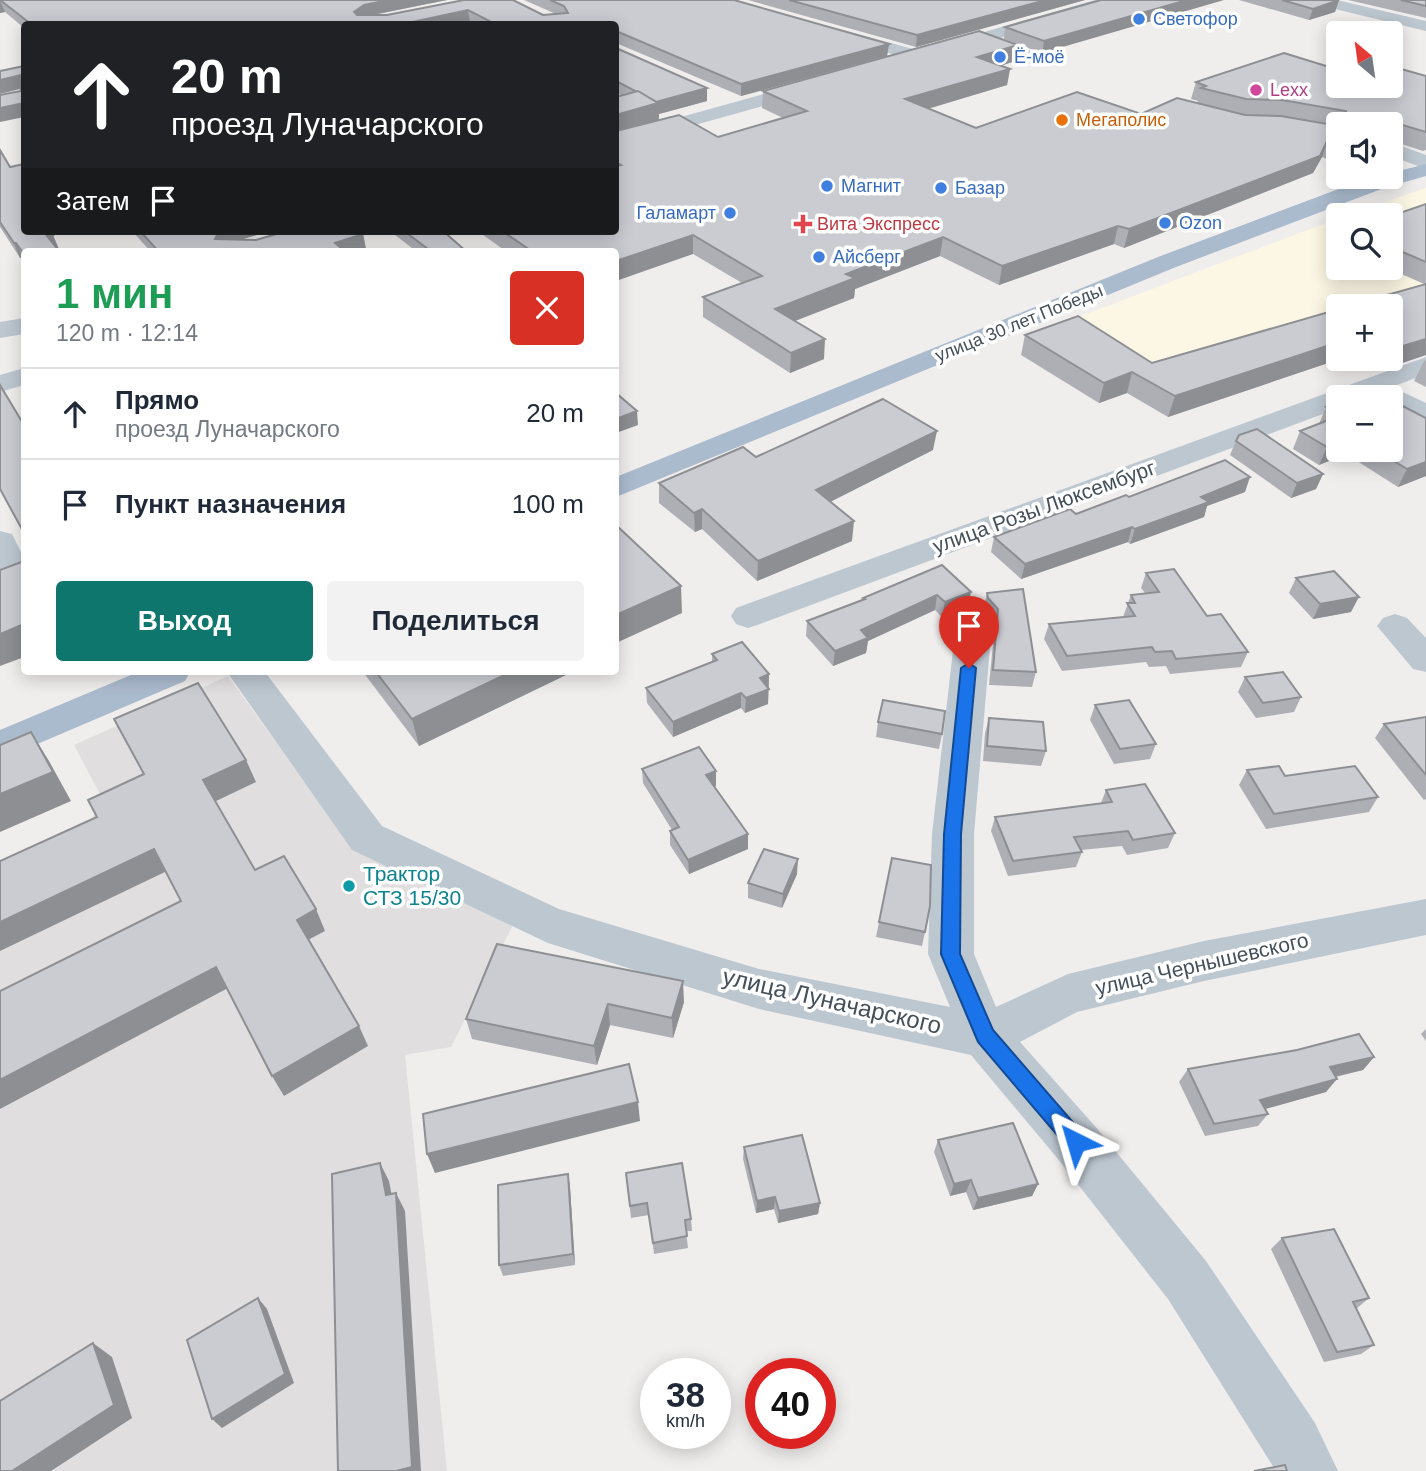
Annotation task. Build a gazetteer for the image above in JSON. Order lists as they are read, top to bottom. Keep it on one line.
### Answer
{"streets":{"main road":["улица 30 лет Победы"],"street":["улица Розы Люксембург","улица Чернышевского","улица Луначарского"]},"crossings":[["улица Чернышевского","улица Луначарского"]],"places":{"other":["Светофор","Ё-моё","Lexx","Мегаполис","Магнит","Базар","Галамарт","Ozon","Айсберг","Трактор СТЗ 15/30"],"health":["Вита Экспресс"]},"north":"top left","page":{"map_buttons":["+","−"],"turn":["20 m","проезд Луначарского"],"then":"Затем","heading":["1 мин","120 m · 12:14"],"list":[{"name":"Прямо","note":"проезд Луначарского","value":"20 m"},{"name":"Пункт назначения","value":"100 m"}],"buttons":["Выход","Поделиться"],"speed":"38 km/h","limit":"40"}}
